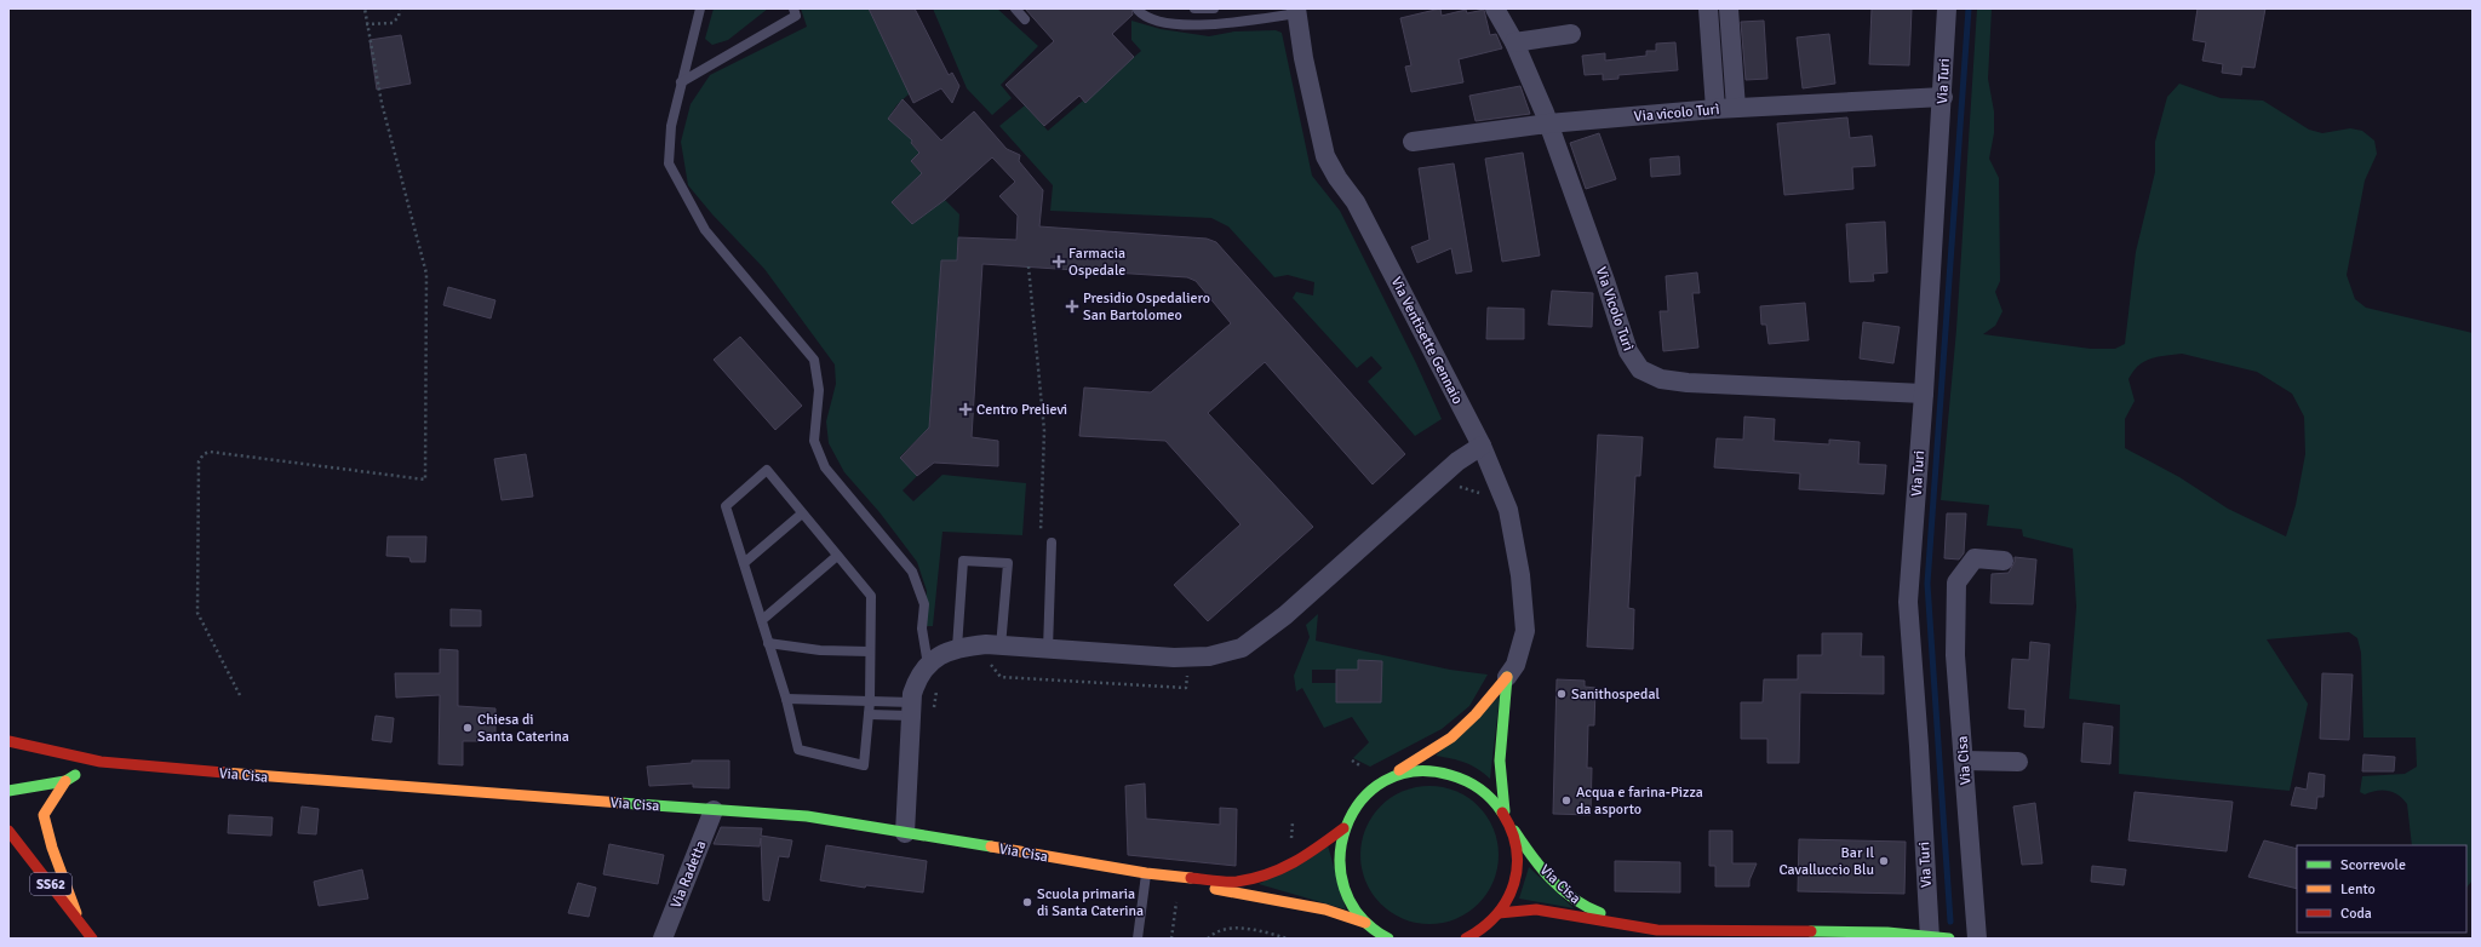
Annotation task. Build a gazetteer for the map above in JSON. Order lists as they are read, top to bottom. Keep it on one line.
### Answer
{"streets":{"street":["Via Turi","Via vicolo Turì","Via Vicolo Turì","Via Ventisette Gennaio","Via Cisa","Via Radetta","SS62"]},"crossings":[["Via Turi","Via vicolo Turì"],["Via Turi","Via Vicolo Turì"],["Via Turi","Via Cisa"],["Via vicolo Turì","Via Vicolo Turì"],["Via Cisa","Via Radetta"]],"places":{"health":["Farmacia Ospedale","Presidio Ospedaliero San Bartolomeo","Centro Prelievi"],"other":["Sanithospedal","Chiesa di Santa Caterina","Acqua e farina-Pizza da asporto","Bar Il Cavalluccio Blu","Scuola primaria di Santa Caterina"]},"legend":["Scorrevole","Lento","Coda"]}
